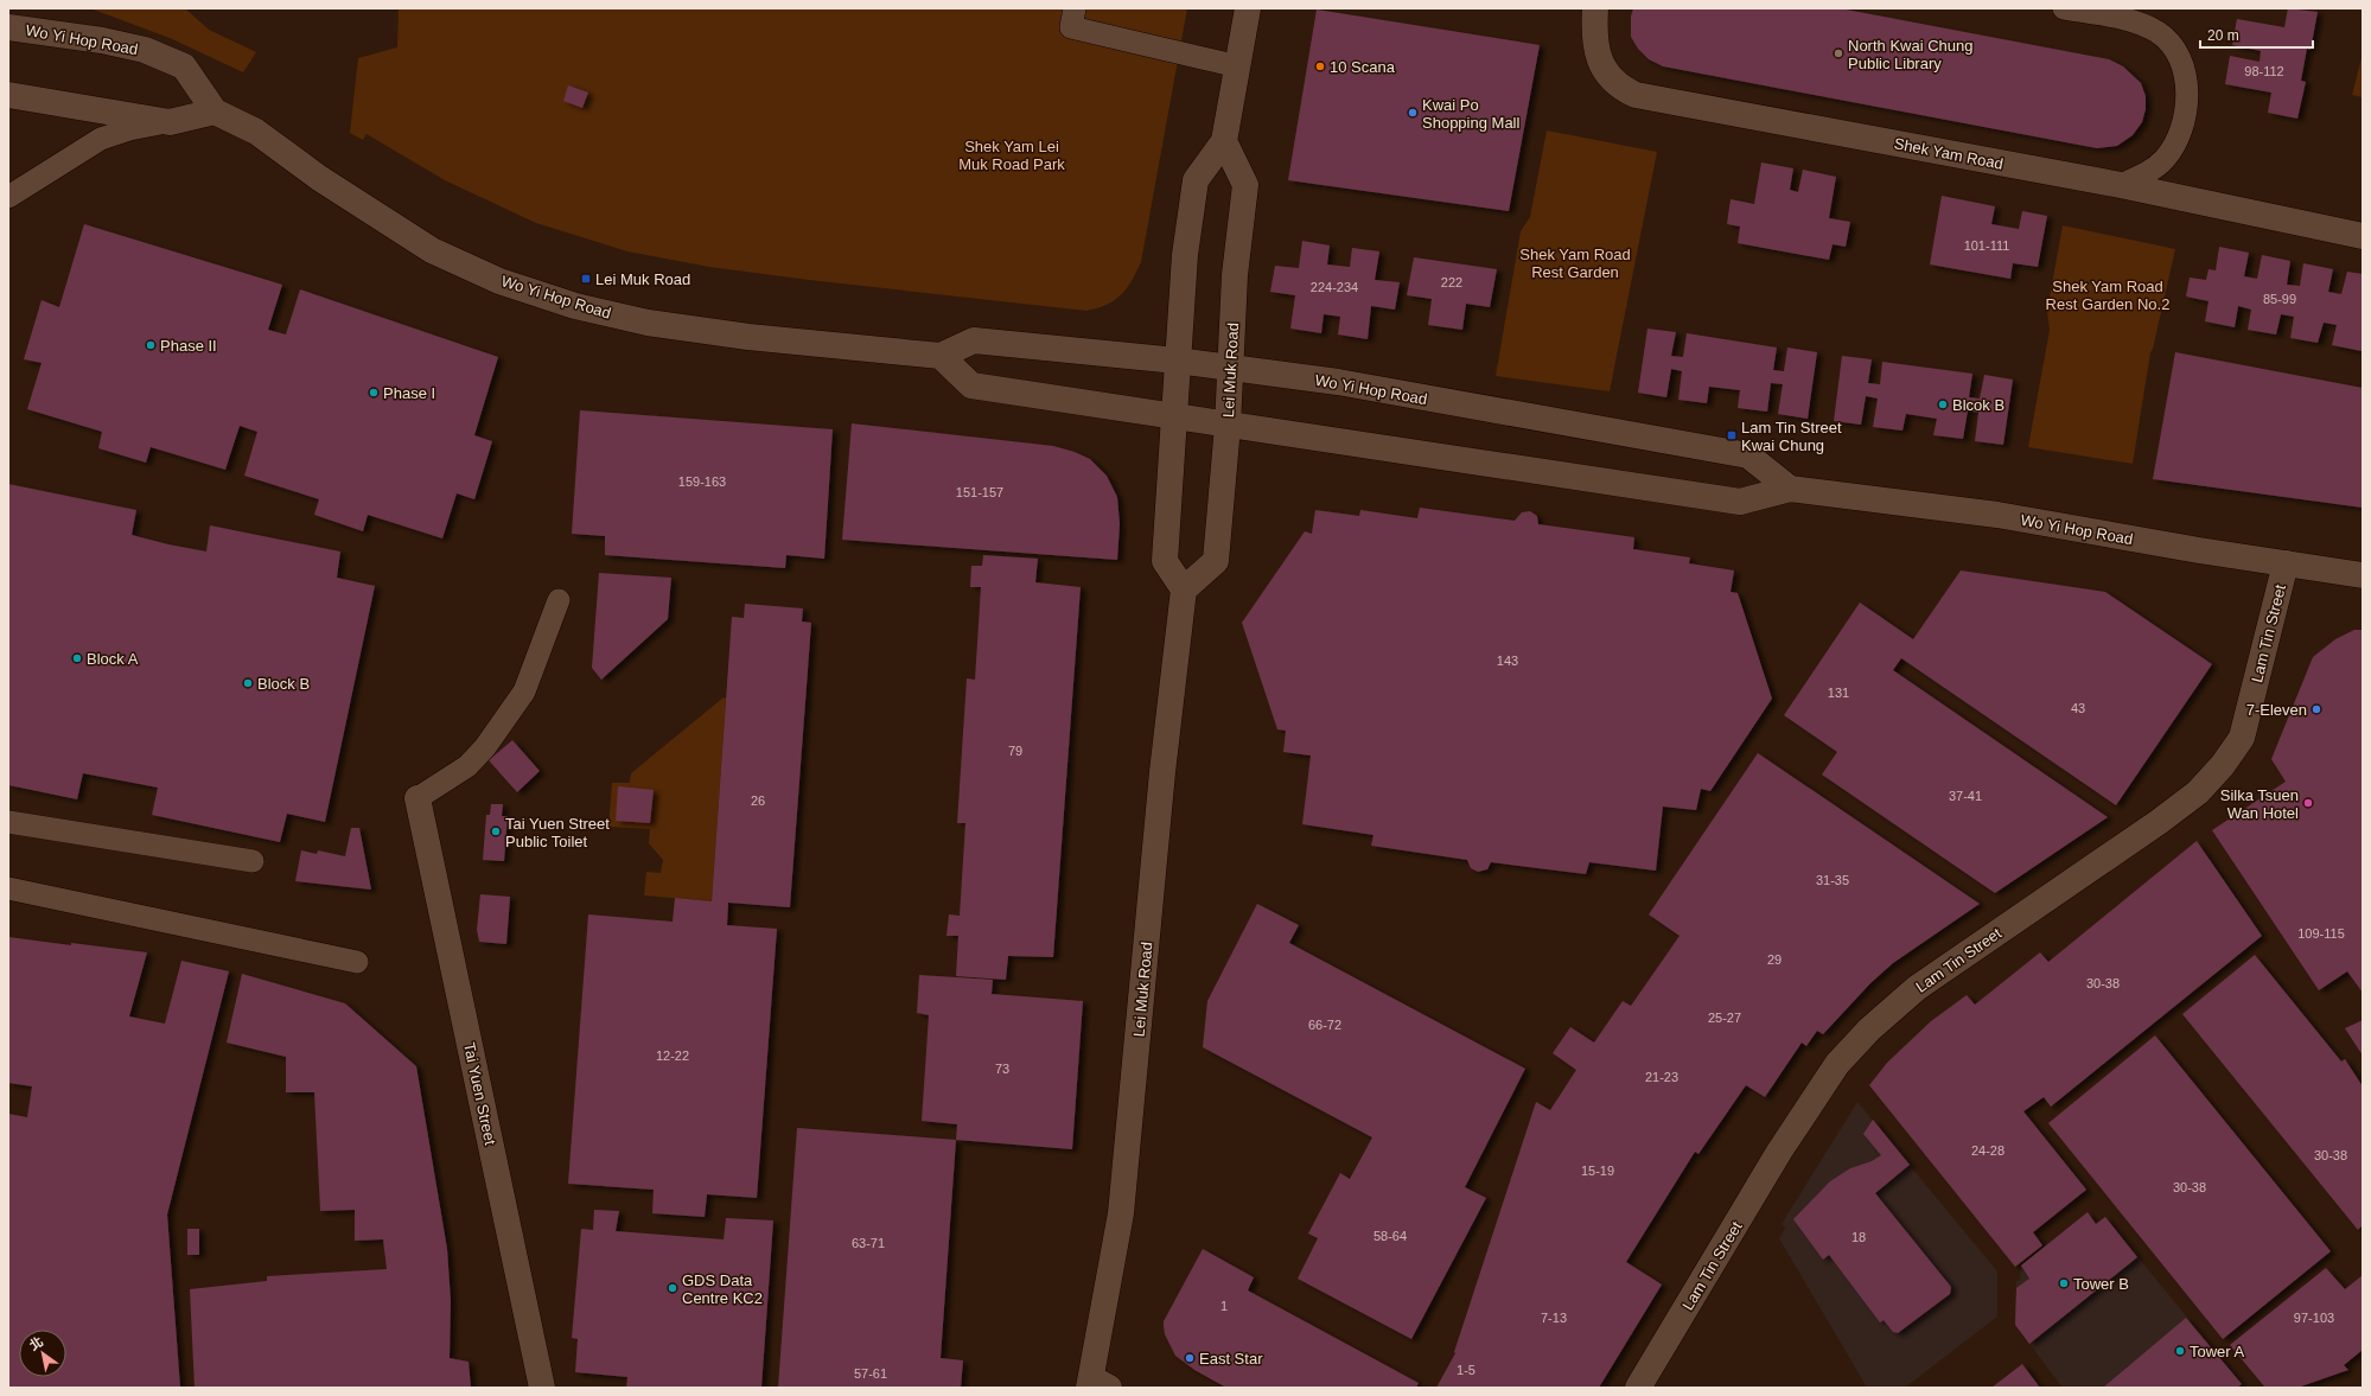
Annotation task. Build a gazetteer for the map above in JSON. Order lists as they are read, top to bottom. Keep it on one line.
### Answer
{"streets":{"street":["Wo Yi Hop Road","Shek Yam Road","Lei Muk Road","Lam Tin Street","Tai Yuen Street"]},"crossings":[["Wo Yi Hop Road","Lei Muk Road"],["Wo Yi Hop Road","Lam Tin Street"]],"parks":["Shek Yam Lei Muk Road Park","Shek Yam Road Rest Garden","Shek Yam Road Rest Garden No.2"],"places":{"other":["North Kwai Chung Public Library","10 Scana","Kwai Po Shopping Mall","Phase II","Phase I","Blcok B","Block A","Block B","7-Eleven","Silka Tsuen Wan Hotel","Tai Yuen Street Public Toilet","Tower B","GDS Data Centre KC2","Tower A","East Star"],"transit":["Lei Muk Road","Lam Tin Street Kwai Chung"]},"house_numbers":["98-112","101-111","222","224-234","85-99","159-163","151-157","143","131","43","79","37-41","26","31-35","109-115","29","30-38","25-27","66-72","12-22","73","21-23","24-28","30-38","15-19","30-38","58-64","18","63-71","1","7-13","97-103","1-5","57-61"],"scale_bar":"20 m","north":"top left"}
